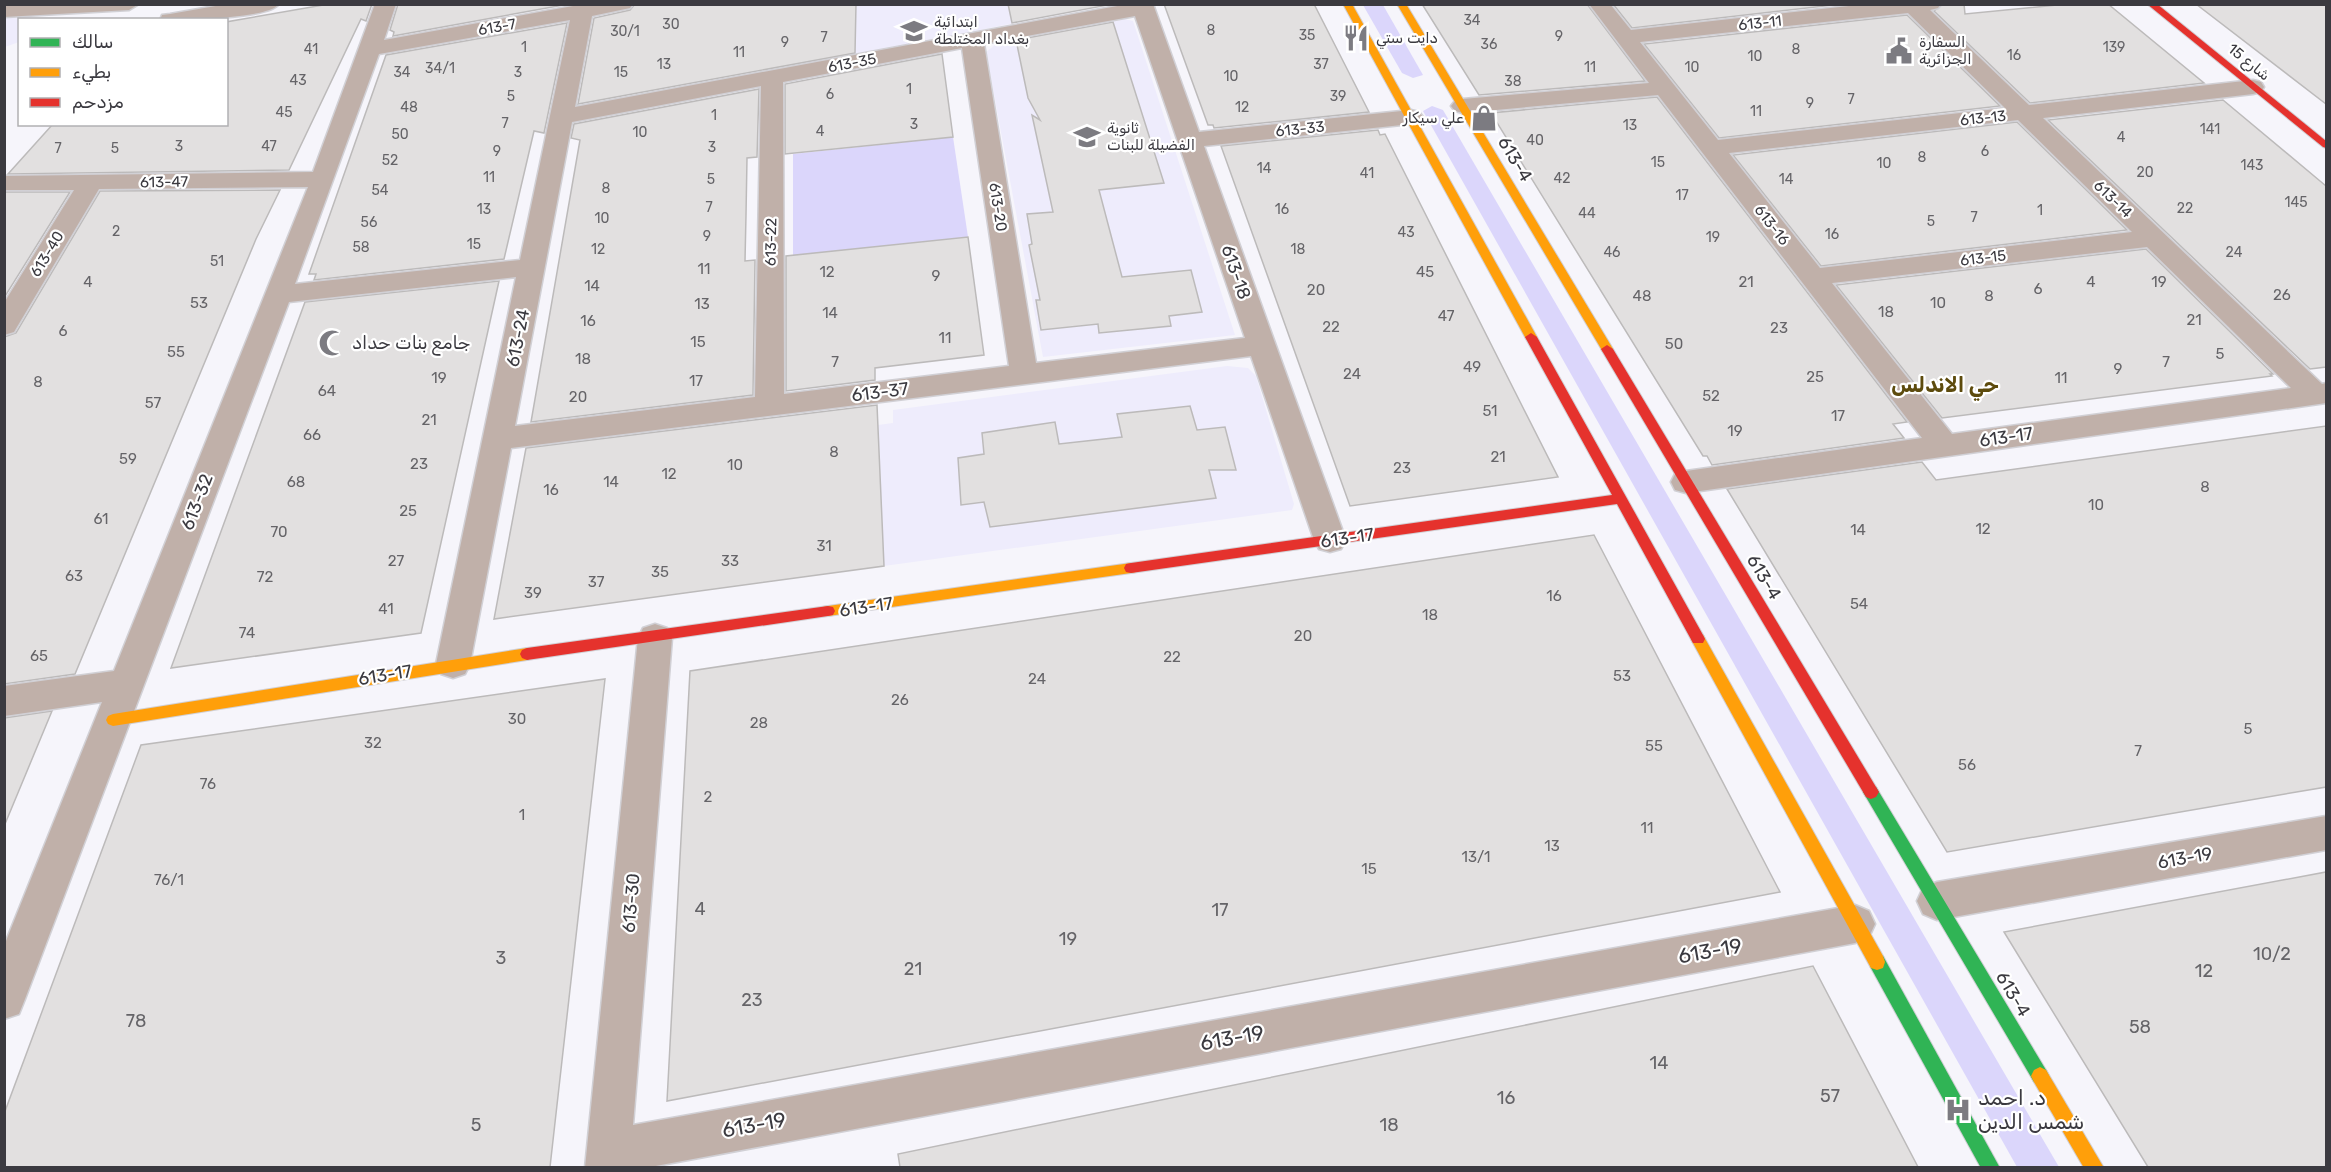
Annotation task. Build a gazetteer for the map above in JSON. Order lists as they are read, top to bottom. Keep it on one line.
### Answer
{"streets":{"street":["613-11","613-7","شارع 15","613-35","613-13","613-33","613-4","613-47","613-14","613-20","613-16","613-22","613-40","613-15","613-18","613-24","613-37","613-17","613-32","613-19","613-30"]},"crossings":[["613-11","613-14"],["613-11","613-16"],["613-7","613-24"],["613-7","613-32"],["شارع 15","613-13"],["613-35","613-20"],["613-35","613-22"],["613-35","613-18"],["613-35","613-24"],["613-13","613-14"],["613-13","613-16"],["613-33","613-18"],["613-4","613-17"],["613-4","613-19"],["613-47","613-40"],["613-47","613-32"],["613-14","613-15"],["613-14","613-17"],["613-20","613-37"],["613-16","613-15"],["613-16","613-17"],["613-22","613-37"],["613-18","613-37"],["613-18","613-17"],["613-24","613-37"],["613-24","613-17"],["613-17","613-32"],["613-17","613-30"],["613-19","613-30"]],"districts":["حي الاندلس"],"places":{"school or university":["ابتدائية بغداد المختلطة","ثانوية الفضيلة للبنات"],"restaurant":["دايت ستي"],"public building":["السفارة الجزائرية"],"shop":["علي سيكار"],"mosque":["جامع بنات حداد"],"hospital":["د. احمد شمس الدين"]},"house_numbers":["34","30","8","30/1","35","9","7","9","36","1","139","41","8","11","16","10","13","37","11","10","34/1","34","3","15","10","43","38","1","6","5","39","7","9","48","12","11","45","1","7","3","13","141","4","10","50","4","40","3","47","3","7","5","9","6","8","52","15","10","143","14","20","41","11","42","5","14","8","54","17","145","7","22","13","16","1","44","7","10","5","56","2","43","16","9","19","15","58","12","18","46","24","51","11","12","45","9","4","21","4","19","14","6","20","26","48","8","53","10","13","18","14","47","21","16","22","23","6","11","15","50","55","5","18","7","7","49","9","24","25","19","11","17","8","64","52","20","57","51","17","21","19","66","8","21","59","23","10","23","12","68","14","8","16","10","25","61","12","14","70","31","27","33","35","63","72","37","39","16","54","41","18","74","20","65","22","53","24","26","30","28","5","32","55","7","56","76","2","1","11","13","13/1","15","76/1","4","17","19","10/2","3","21","12","23","78","58","14","57","16","5","18"],"legend":["سالك","بطيء","مزدحم"]}
